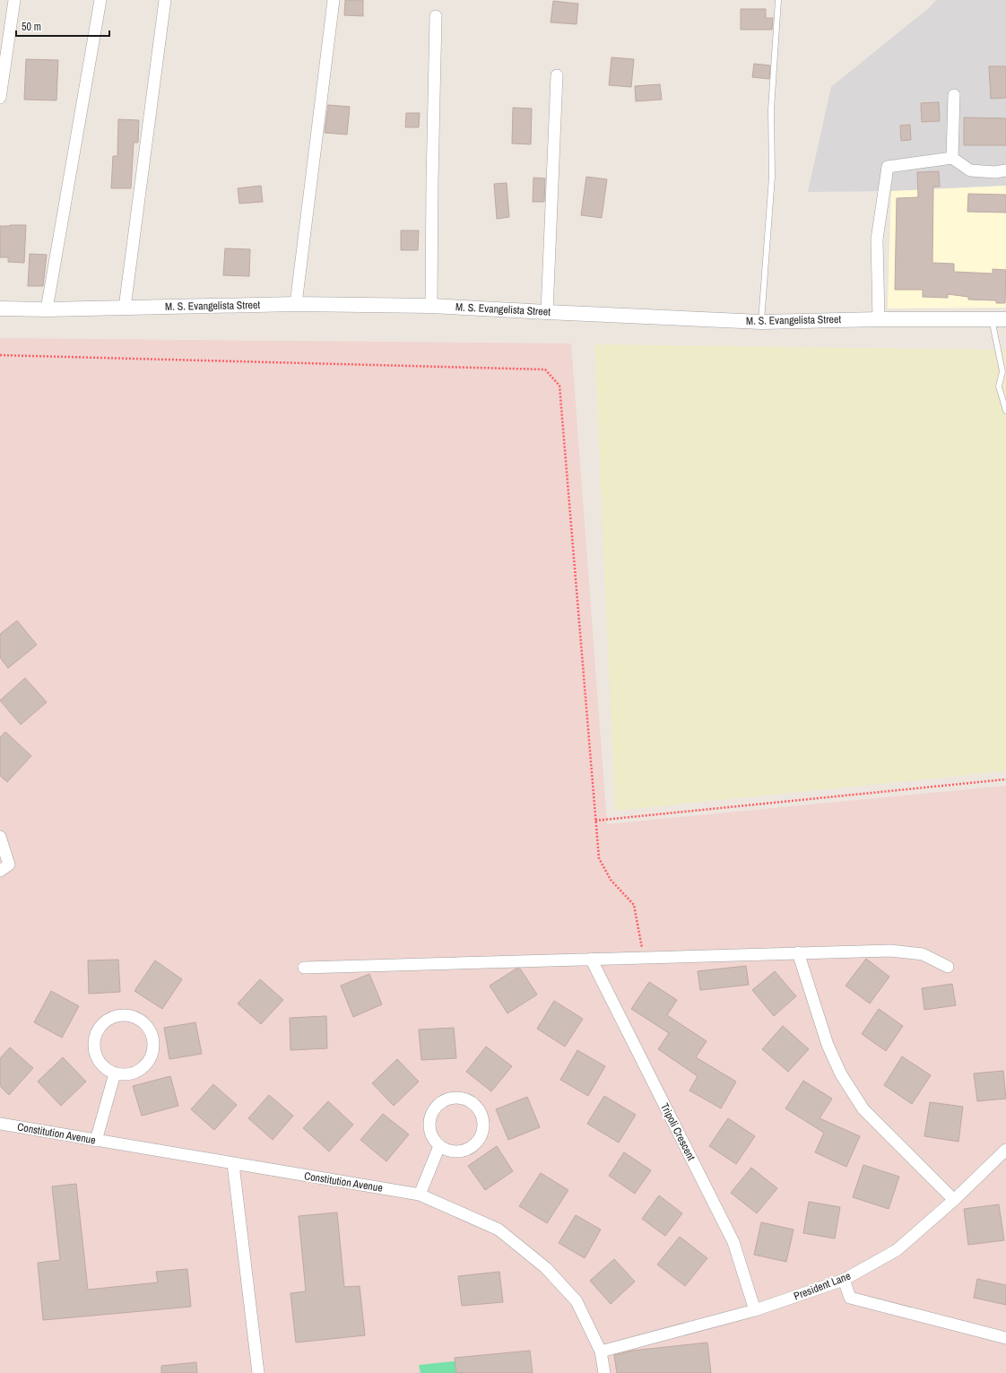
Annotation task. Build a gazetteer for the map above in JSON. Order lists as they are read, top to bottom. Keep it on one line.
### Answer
{"streets":{"street":["M. S. Evangelista Street","Tripoli Crescent","Constitution Avenue","President Lane"]},"crossings":[["Tripoli Crescent","President Lane"],["Constitution Avenue","President Lane"]],"scale_bar":"50 m"}
